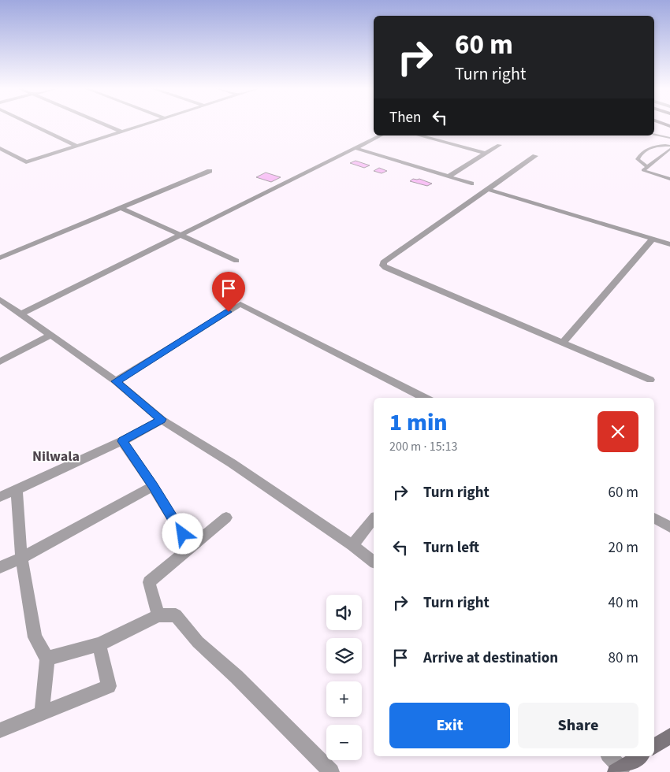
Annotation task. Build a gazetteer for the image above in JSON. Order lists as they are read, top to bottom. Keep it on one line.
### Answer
{"districts":["Nilwala"],"page":{"turn":["60 m","Turn right"],"then":"Then","heading":["1 min","200 m · 15:13"],"list":[{"name":"Turn right","value":"60 m"},{"name":"Turn left","value":"20 m"},{"name":"Turn right","value":"40 m"},{"name":"Arrive at destination","value":"80 m"}],"map_buttons":["+","−"],"buttons":["Exit","Share"]}}
